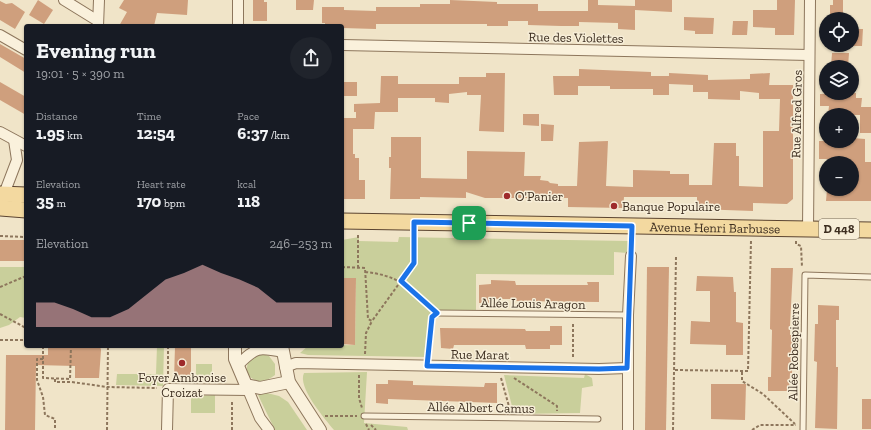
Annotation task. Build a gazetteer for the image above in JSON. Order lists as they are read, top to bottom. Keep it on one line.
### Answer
{"streets":{"main road":["Avenue Henri Barbusse","D 448"],"street":["Rue des Violettes","Rue Alfred Gros","Rue Marat"],"lane":["Allée Louis Aragon","Allée Robespierre","Allée Albert Camus"]},"crossings":[["Rue des Violettes","Rue Alfred Gros"],["Rue Alfred Gros","Avenue Henri Barbusse"]],"places":["O'Panier","Banque Populaire","Foyer Ambroise Croizat"],"page":{"map_buttons":["+","−"],"heading":["Evening run","19:01 · 5 × 390 m"],"stats":[["Distance","1.95 km"],["Time","12:54"],["Pace","6:37 /km"],["Elevation","35 m"],["Heart rate","170 bpm"],["kcal","118"]],"chart":["Elevation","246–253 m"]}}
